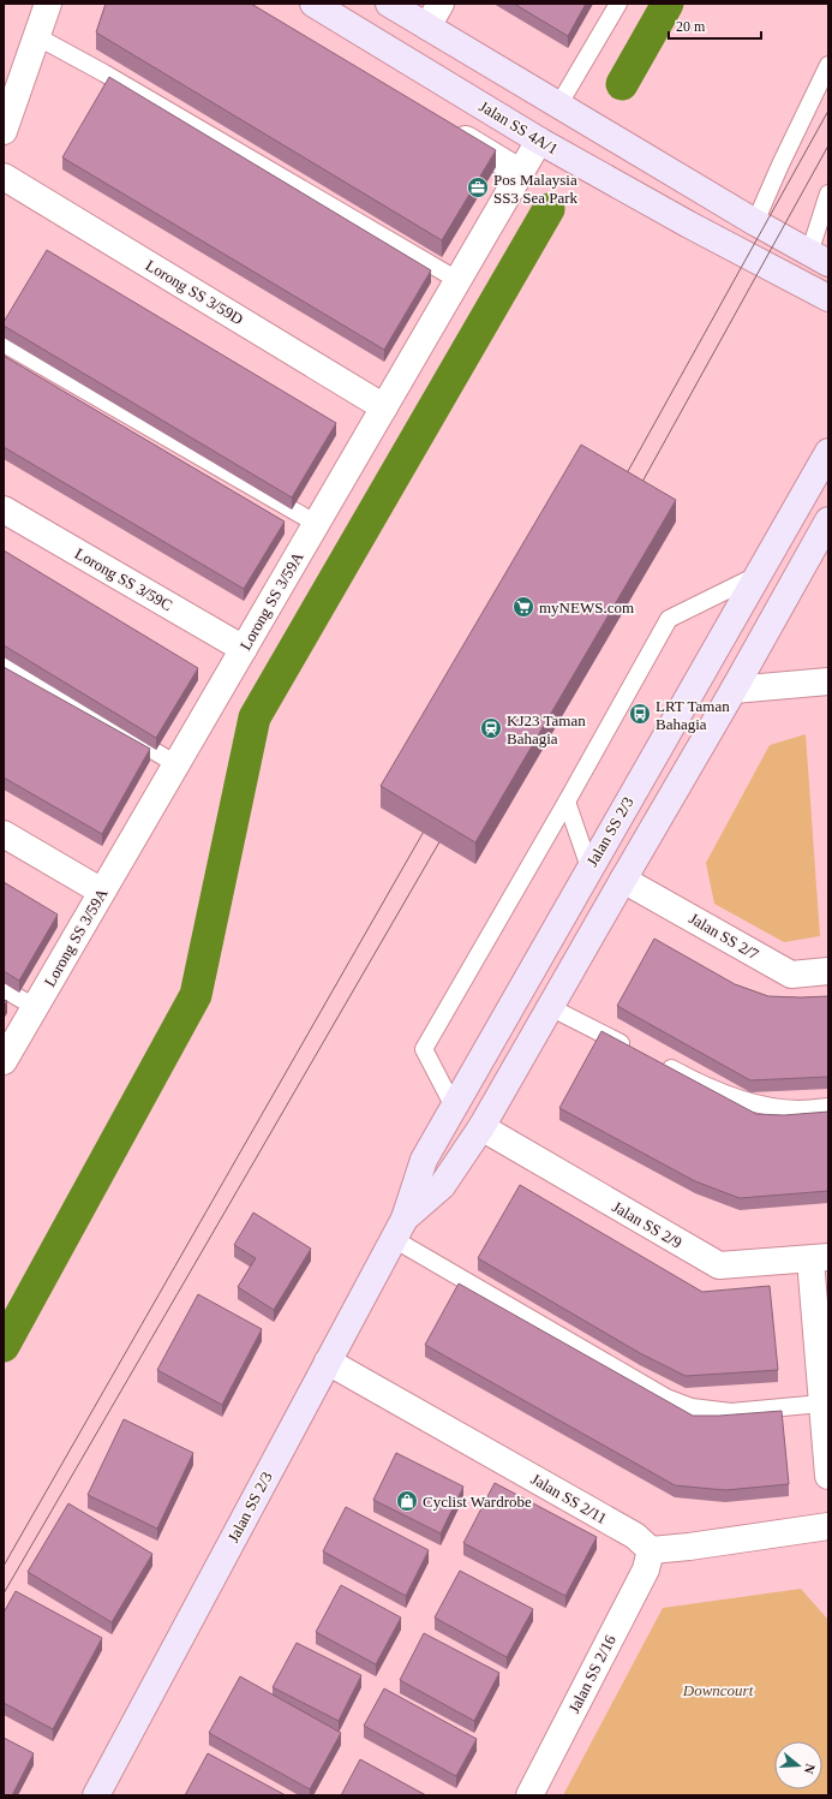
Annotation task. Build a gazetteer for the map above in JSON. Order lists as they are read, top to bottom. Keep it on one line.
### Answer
{"streets":{"main road":["Jalan SS 4A/1","Jalan SS 2/3"],"street":["Lorong SS 3/59D","Lorong SS 3/59C","Lorong SS 3/59A","Jalan SS 2/7","Jalan SS 2/9","Jalan SS 2/11","Jalan SS 2/16"]},"crossings":[["Jalan SS 4A/1","Lorong SS 3/59A"],["Lorong SS 3/59D","Lorong SS 3/59A"],["Lorong SS 3/59C","Lorong SS 3/59A"],["Jalan SS 2/3","Jalan SS 2/7"],["Jalan SS 2/3","Jalan SS 2/9"],["Jalan SS 2/3","Jalan SS 2/11"],["Jalan SS 2/11","Jalan SS 2/16"]],"parks":["Downcourt"],"places":{"office":["Pos Malaysia SS3 Sea Park"],"supermarket":["myNEWS.com"],"bus stop":["LRT Taman Bahagia"],"station":["KJ23 Taman Bahagia"],"shop":["Cyclist Wardrobe"]},"scale_bar":"20 m","north":"right"}
